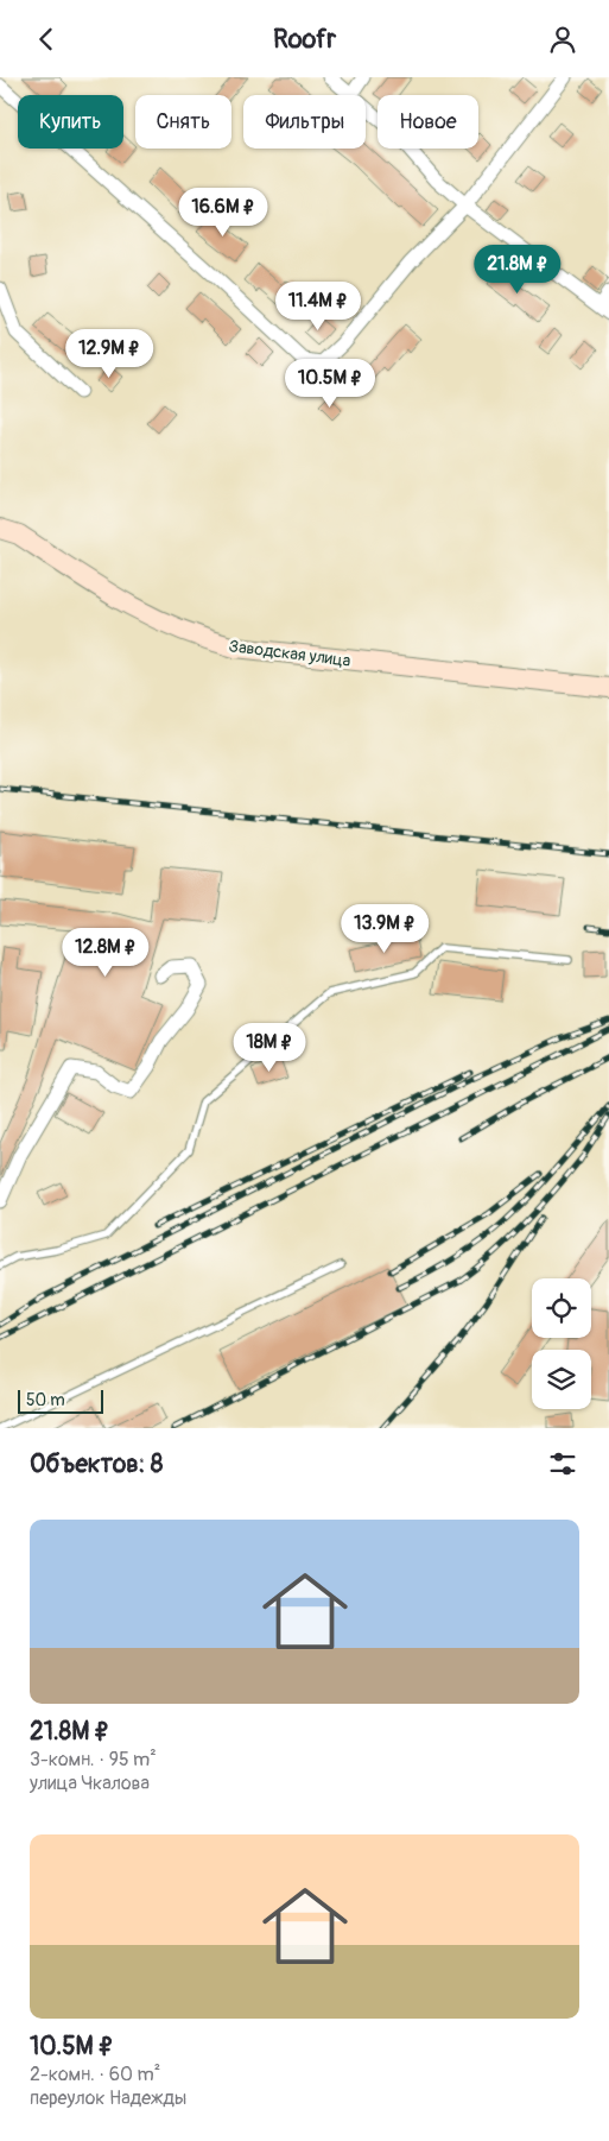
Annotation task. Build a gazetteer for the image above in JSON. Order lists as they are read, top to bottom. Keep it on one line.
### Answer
{"streets":{"main road":["Заводская улица"]},"scale_bar":"50 m","page":{"header":"Roofr","chip":["Купить","Снять","Фильтры","Новое"],"price":["16.6M ₽","21.8M ₽","11.4M ₽","12.9M ₽","10.5M ₽","13.9M ₽","12.8M ₽","18M ₽"],"scale":"50 m","heading":"Объектов: 8","list":[{"name":"21.8M ₽","note":"3-комн. · 95 m² · улица Чкалова"},{"name":"10.5M ₽","note":"2-комн. · 60 m² · переулок Надежды"}]}}
